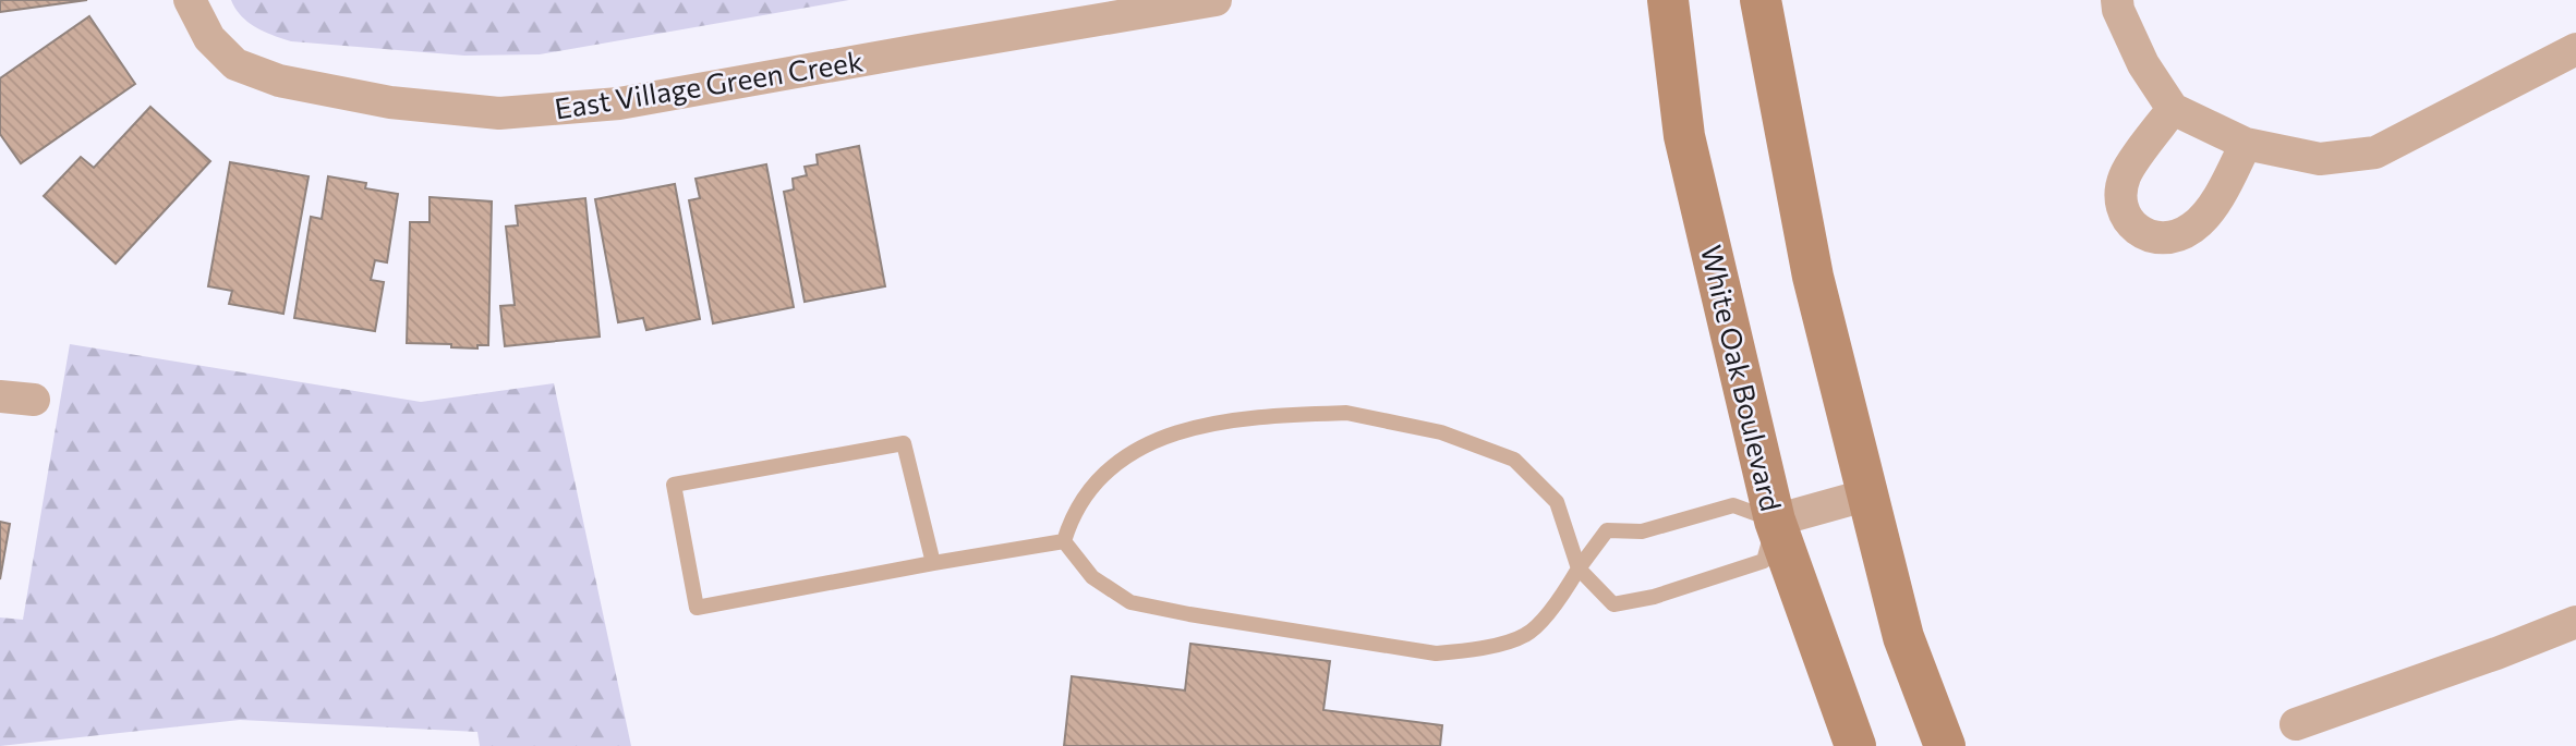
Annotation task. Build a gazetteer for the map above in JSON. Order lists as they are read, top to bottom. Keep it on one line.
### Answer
{"streets":{"street":["East Village Green Creek","White Oak Boulevard"]}}
